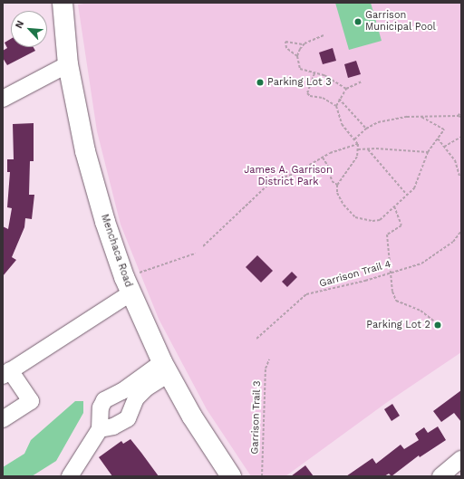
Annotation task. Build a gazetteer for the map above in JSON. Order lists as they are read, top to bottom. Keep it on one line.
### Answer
{"streets":{"main road":["Menchaca Road"],"path":["Garrison Trail 4","Garrison Trail 3"]},"parks":["James A. Garrison District Park"],"places":["Garrison Municipal Pool","Parking Lot 3","Parking Lot 2"],"north":"top left"}
